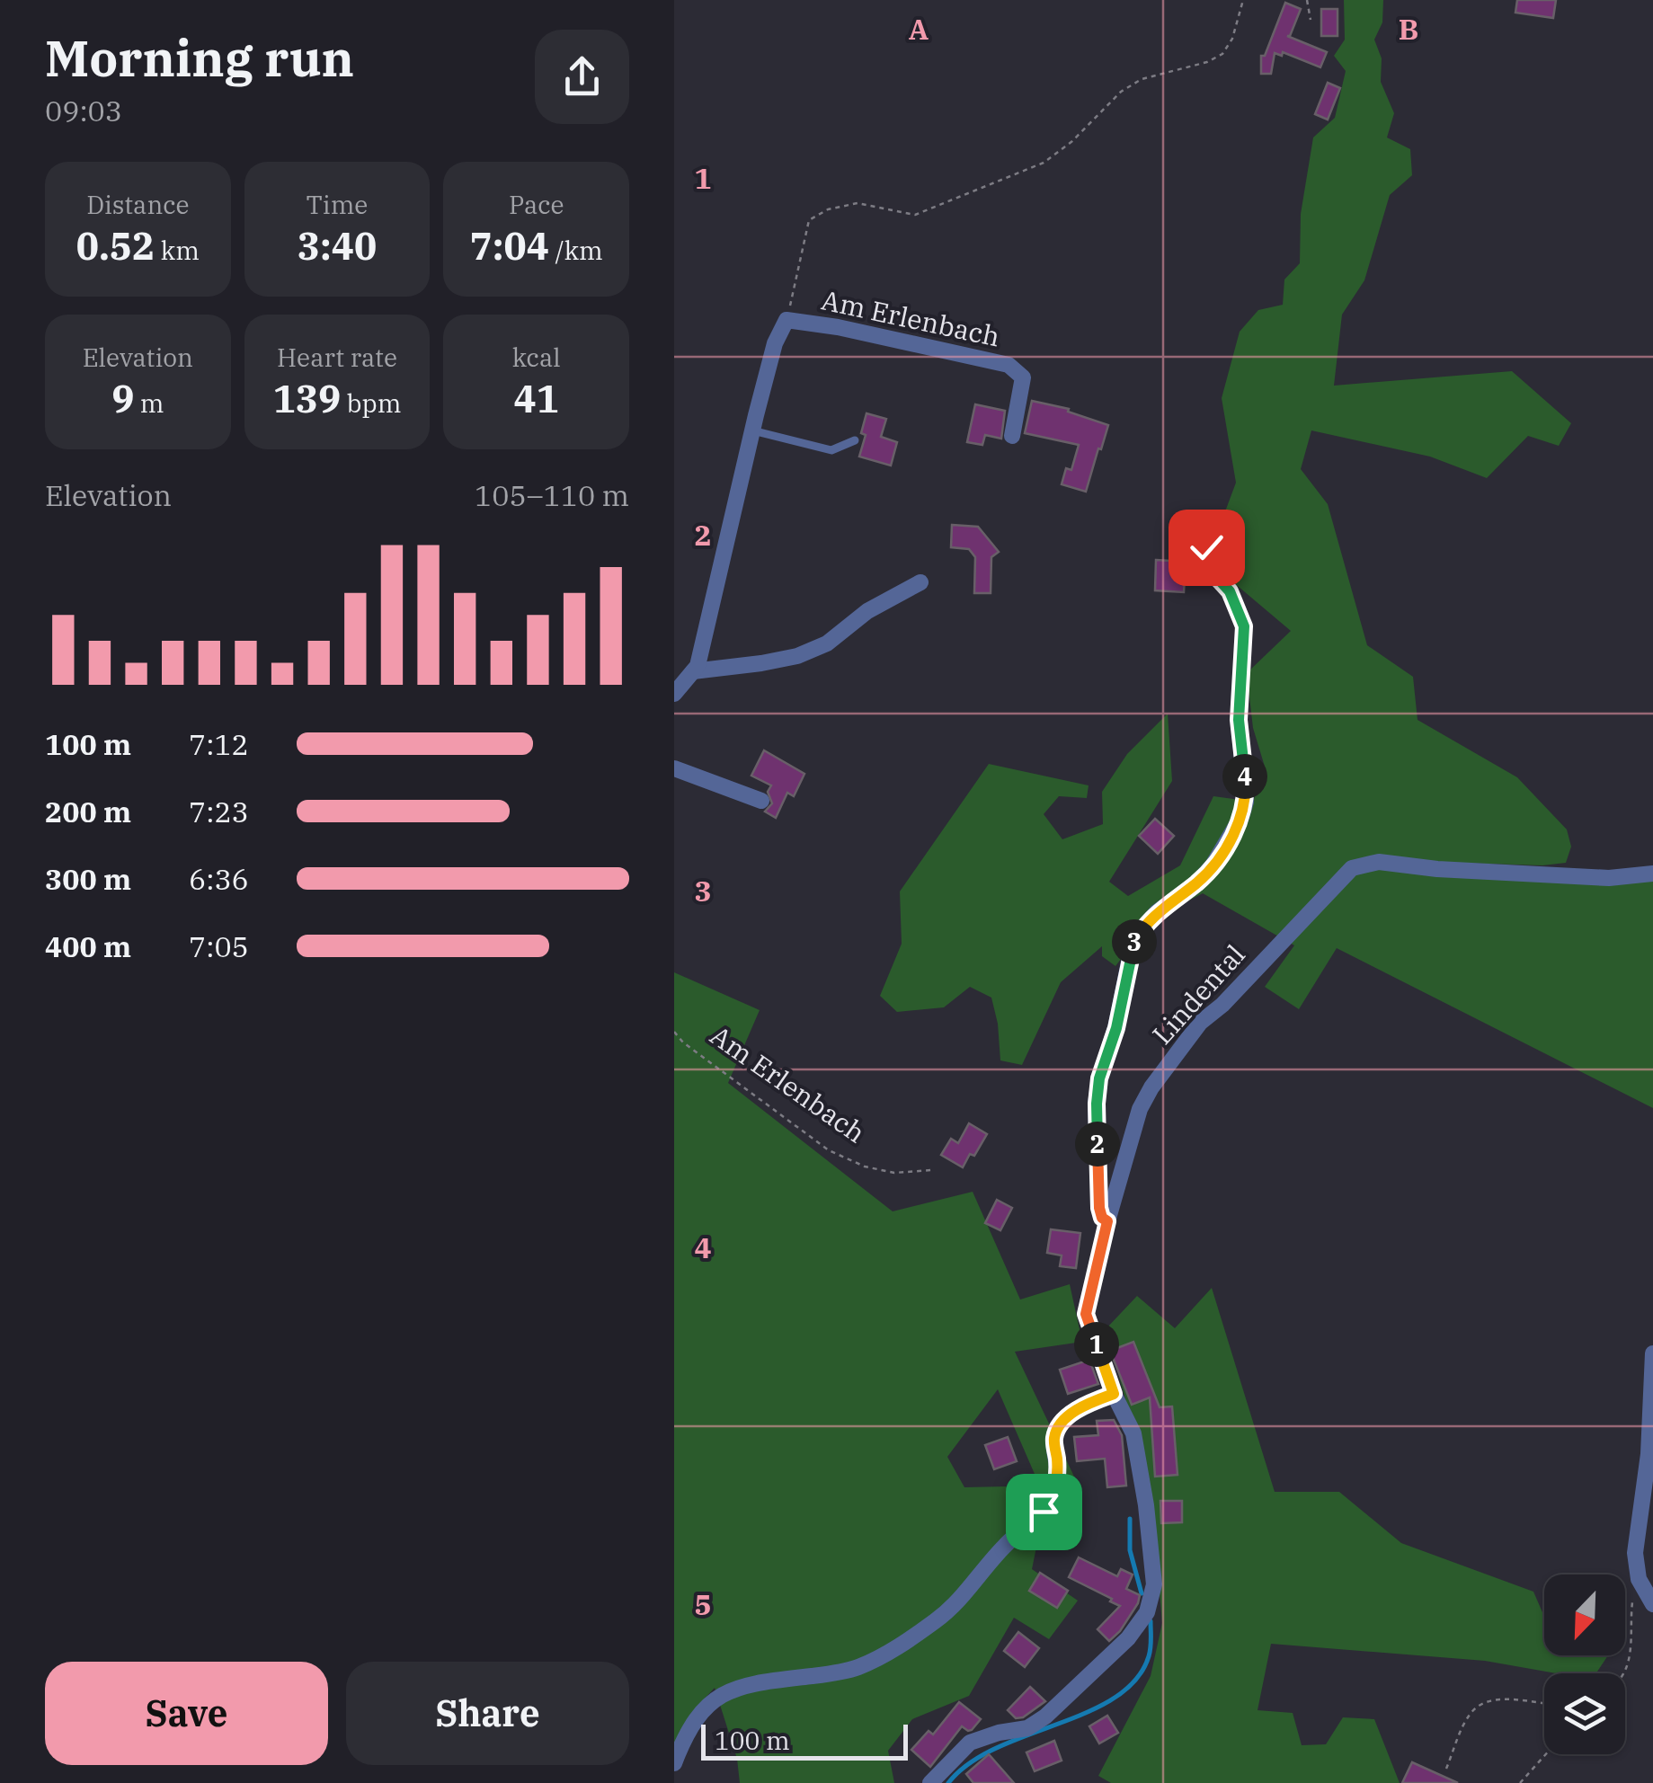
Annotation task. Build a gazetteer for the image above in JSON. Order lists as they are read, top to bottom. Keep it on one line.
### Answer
{"streets":{"street":["Am Erlenbach","Lindental"]},"scale_bar":"100 m","north":"bottom left","page":{"heading":["Morning run","09:03"],"stats":[["Distance","0.52 km"],["Time","3:40"],["Pace","7:04 /km"],["Elevation","9 m"],["Heart rate","139 bpm"],["kcal","41"]],"chart":["Elevation","105–110 m"],"list":[{"name":"100 m","note":"7:12"},{"name":"200 m","note":"7:23"},{"name":"300 m","note":"6:36"},{"name":"400 m","note":"7:05"}],"pins":["4","3","2","1"],"buttons":["Save","Share"],"scale":"100 m"},"grid":{"columns":["A","B"],"rows":["1","2","3","4","5"]}}
